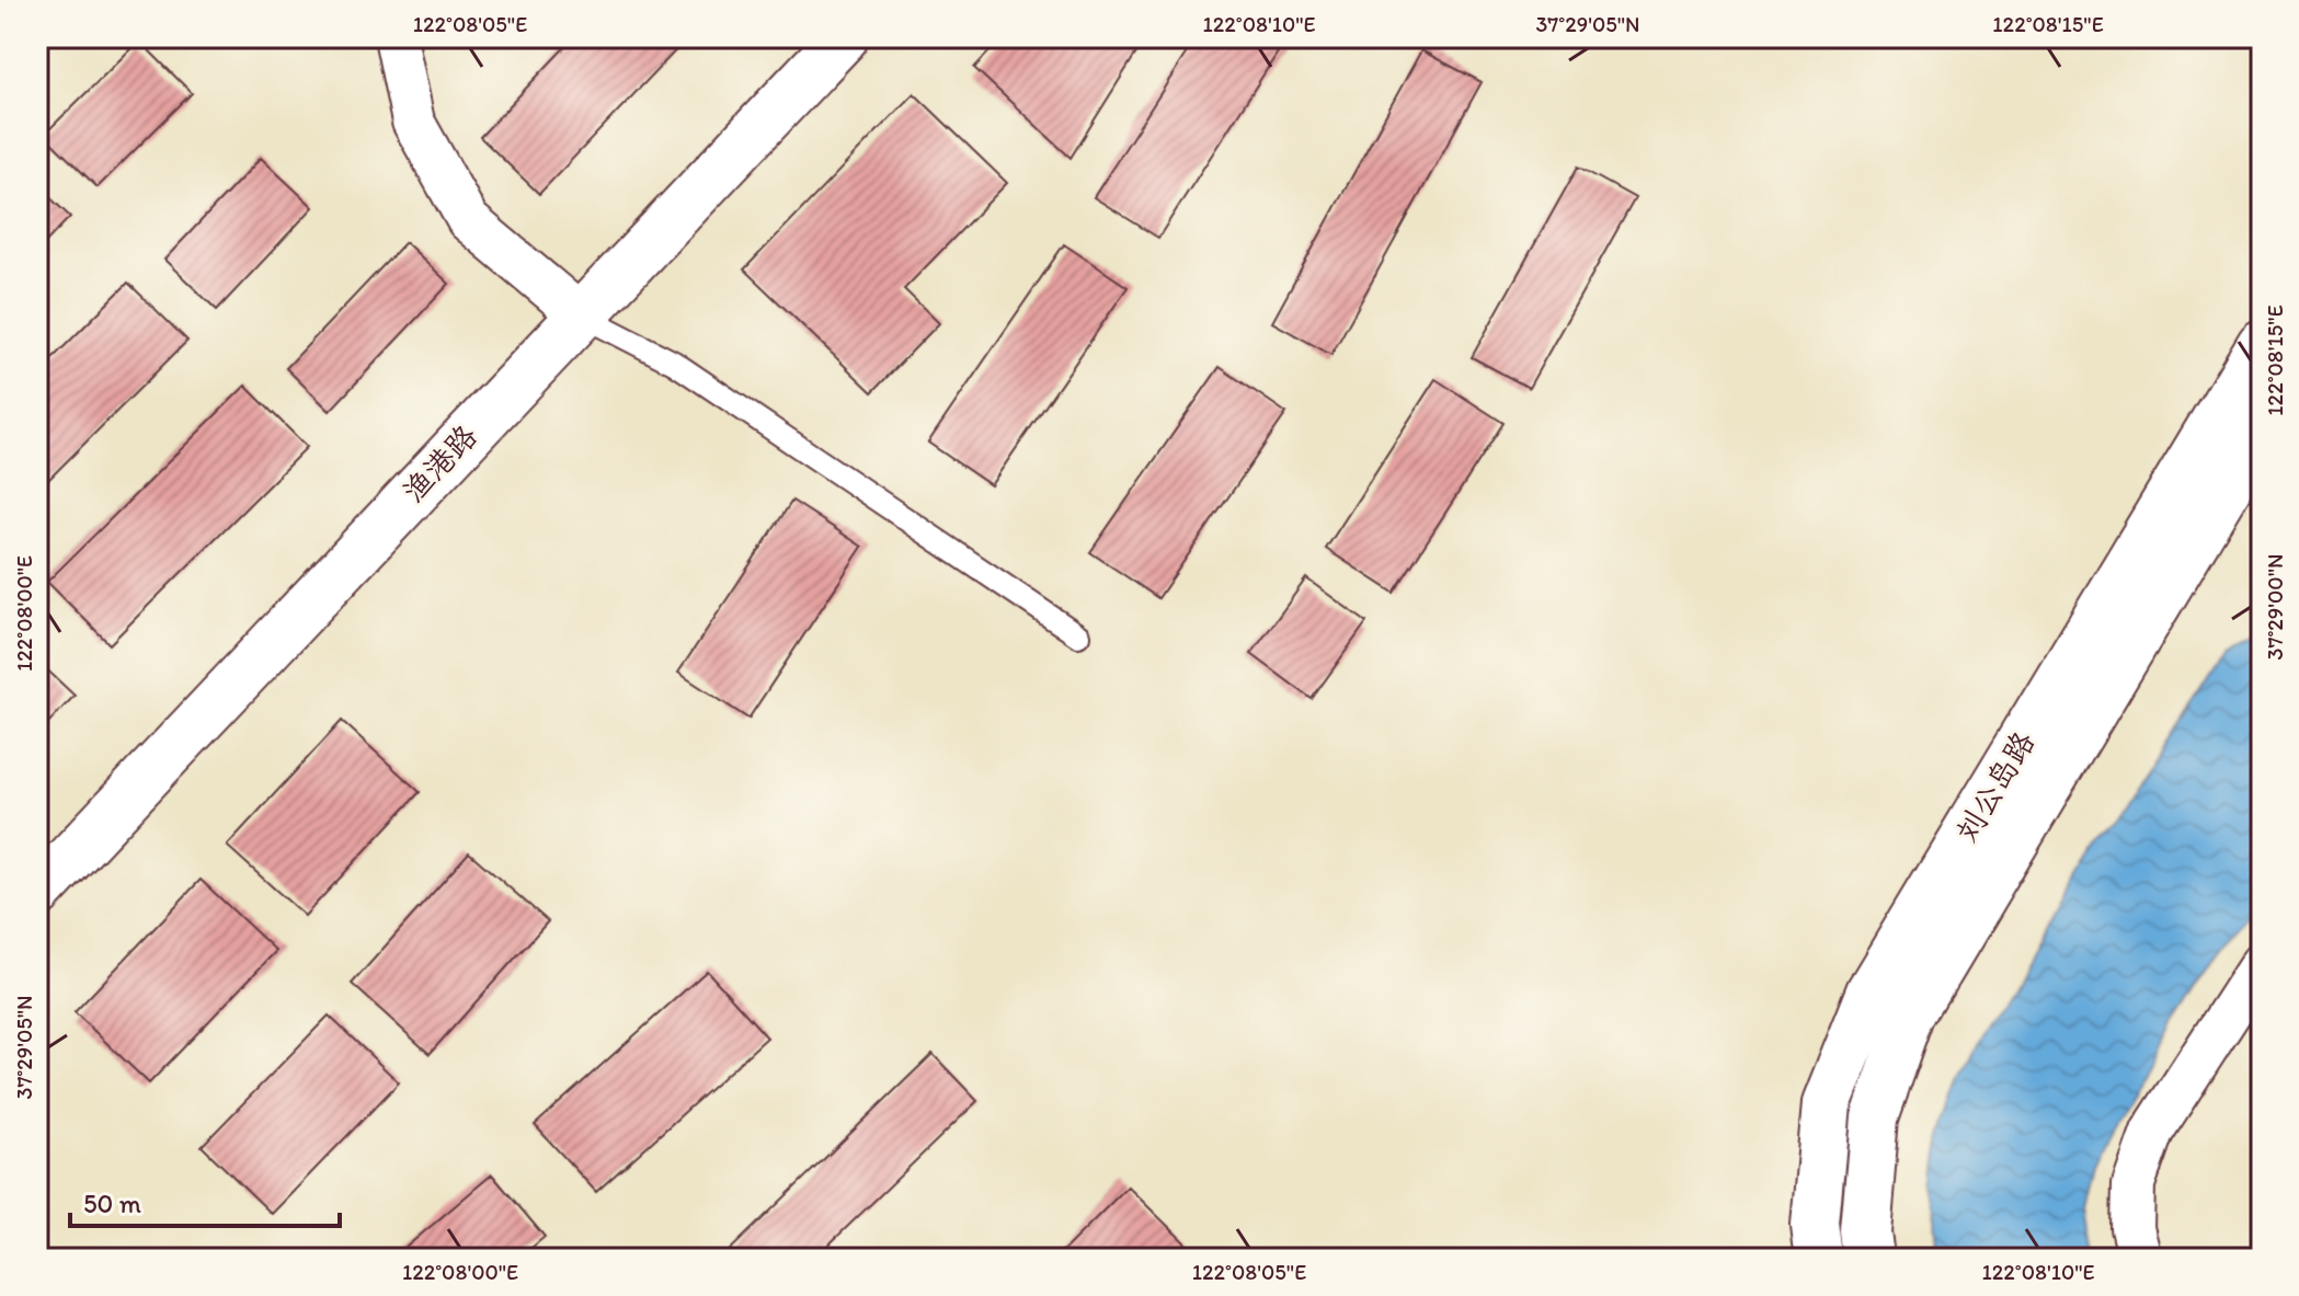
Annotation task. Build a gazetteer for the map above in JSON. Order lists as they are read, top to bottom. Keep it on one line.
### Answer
{"streets":{"main road":["渔港路","刘公岛路"]},"scale_bar":"50 m","coordinates":["122°08'05\"E","122°08'10\"E","37°29'05\"N","122°08'15\"E","37°29'00\"N","122°08'00\"E"]}
